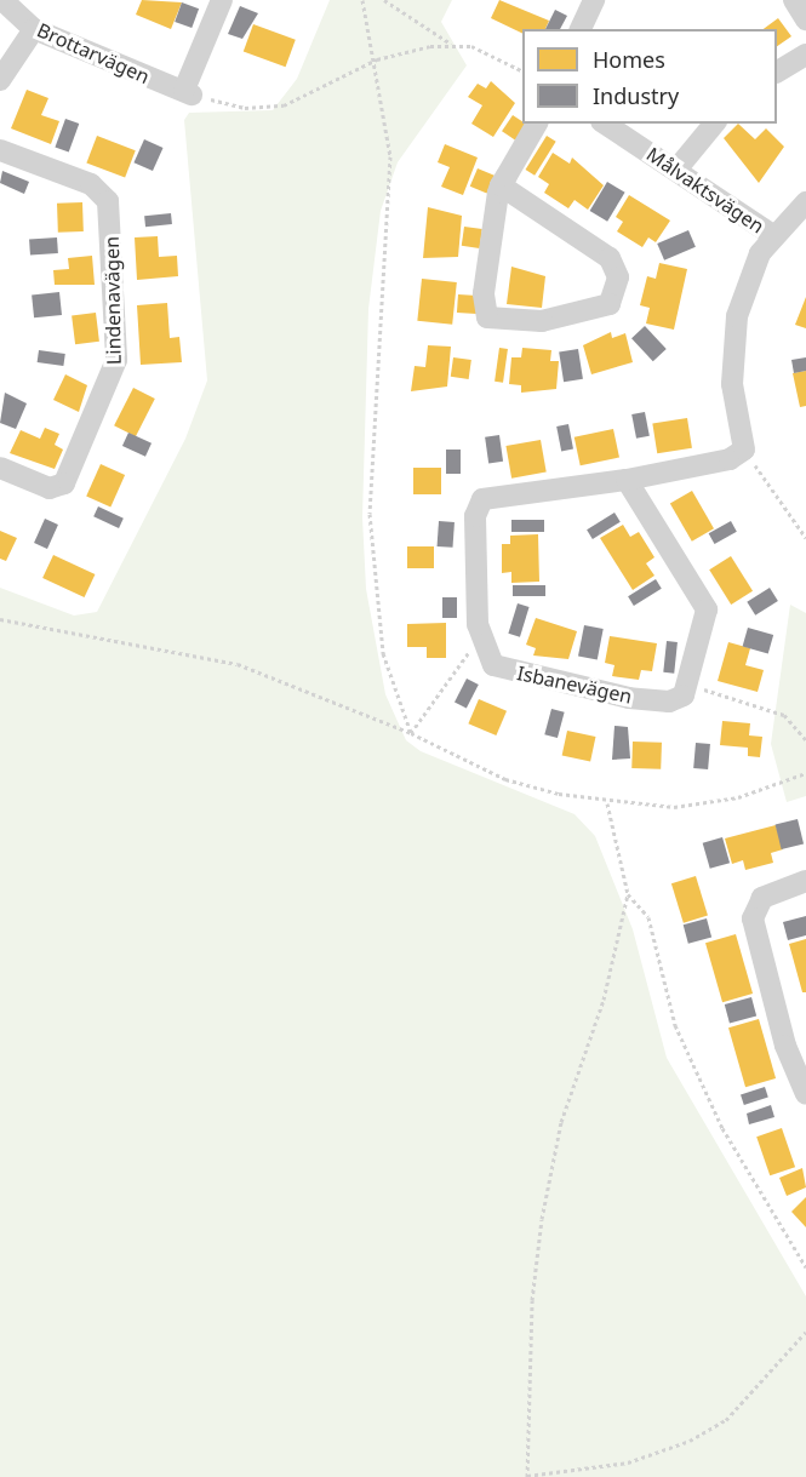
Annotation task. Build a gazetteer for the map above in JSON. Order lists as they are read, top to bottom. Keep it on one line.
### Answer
{"streets":{"street":["Brottarvägen","Målvaktsvägen","Lindenavägen","Isbanevägen"]},"legend":["Homes","Industry"]}
